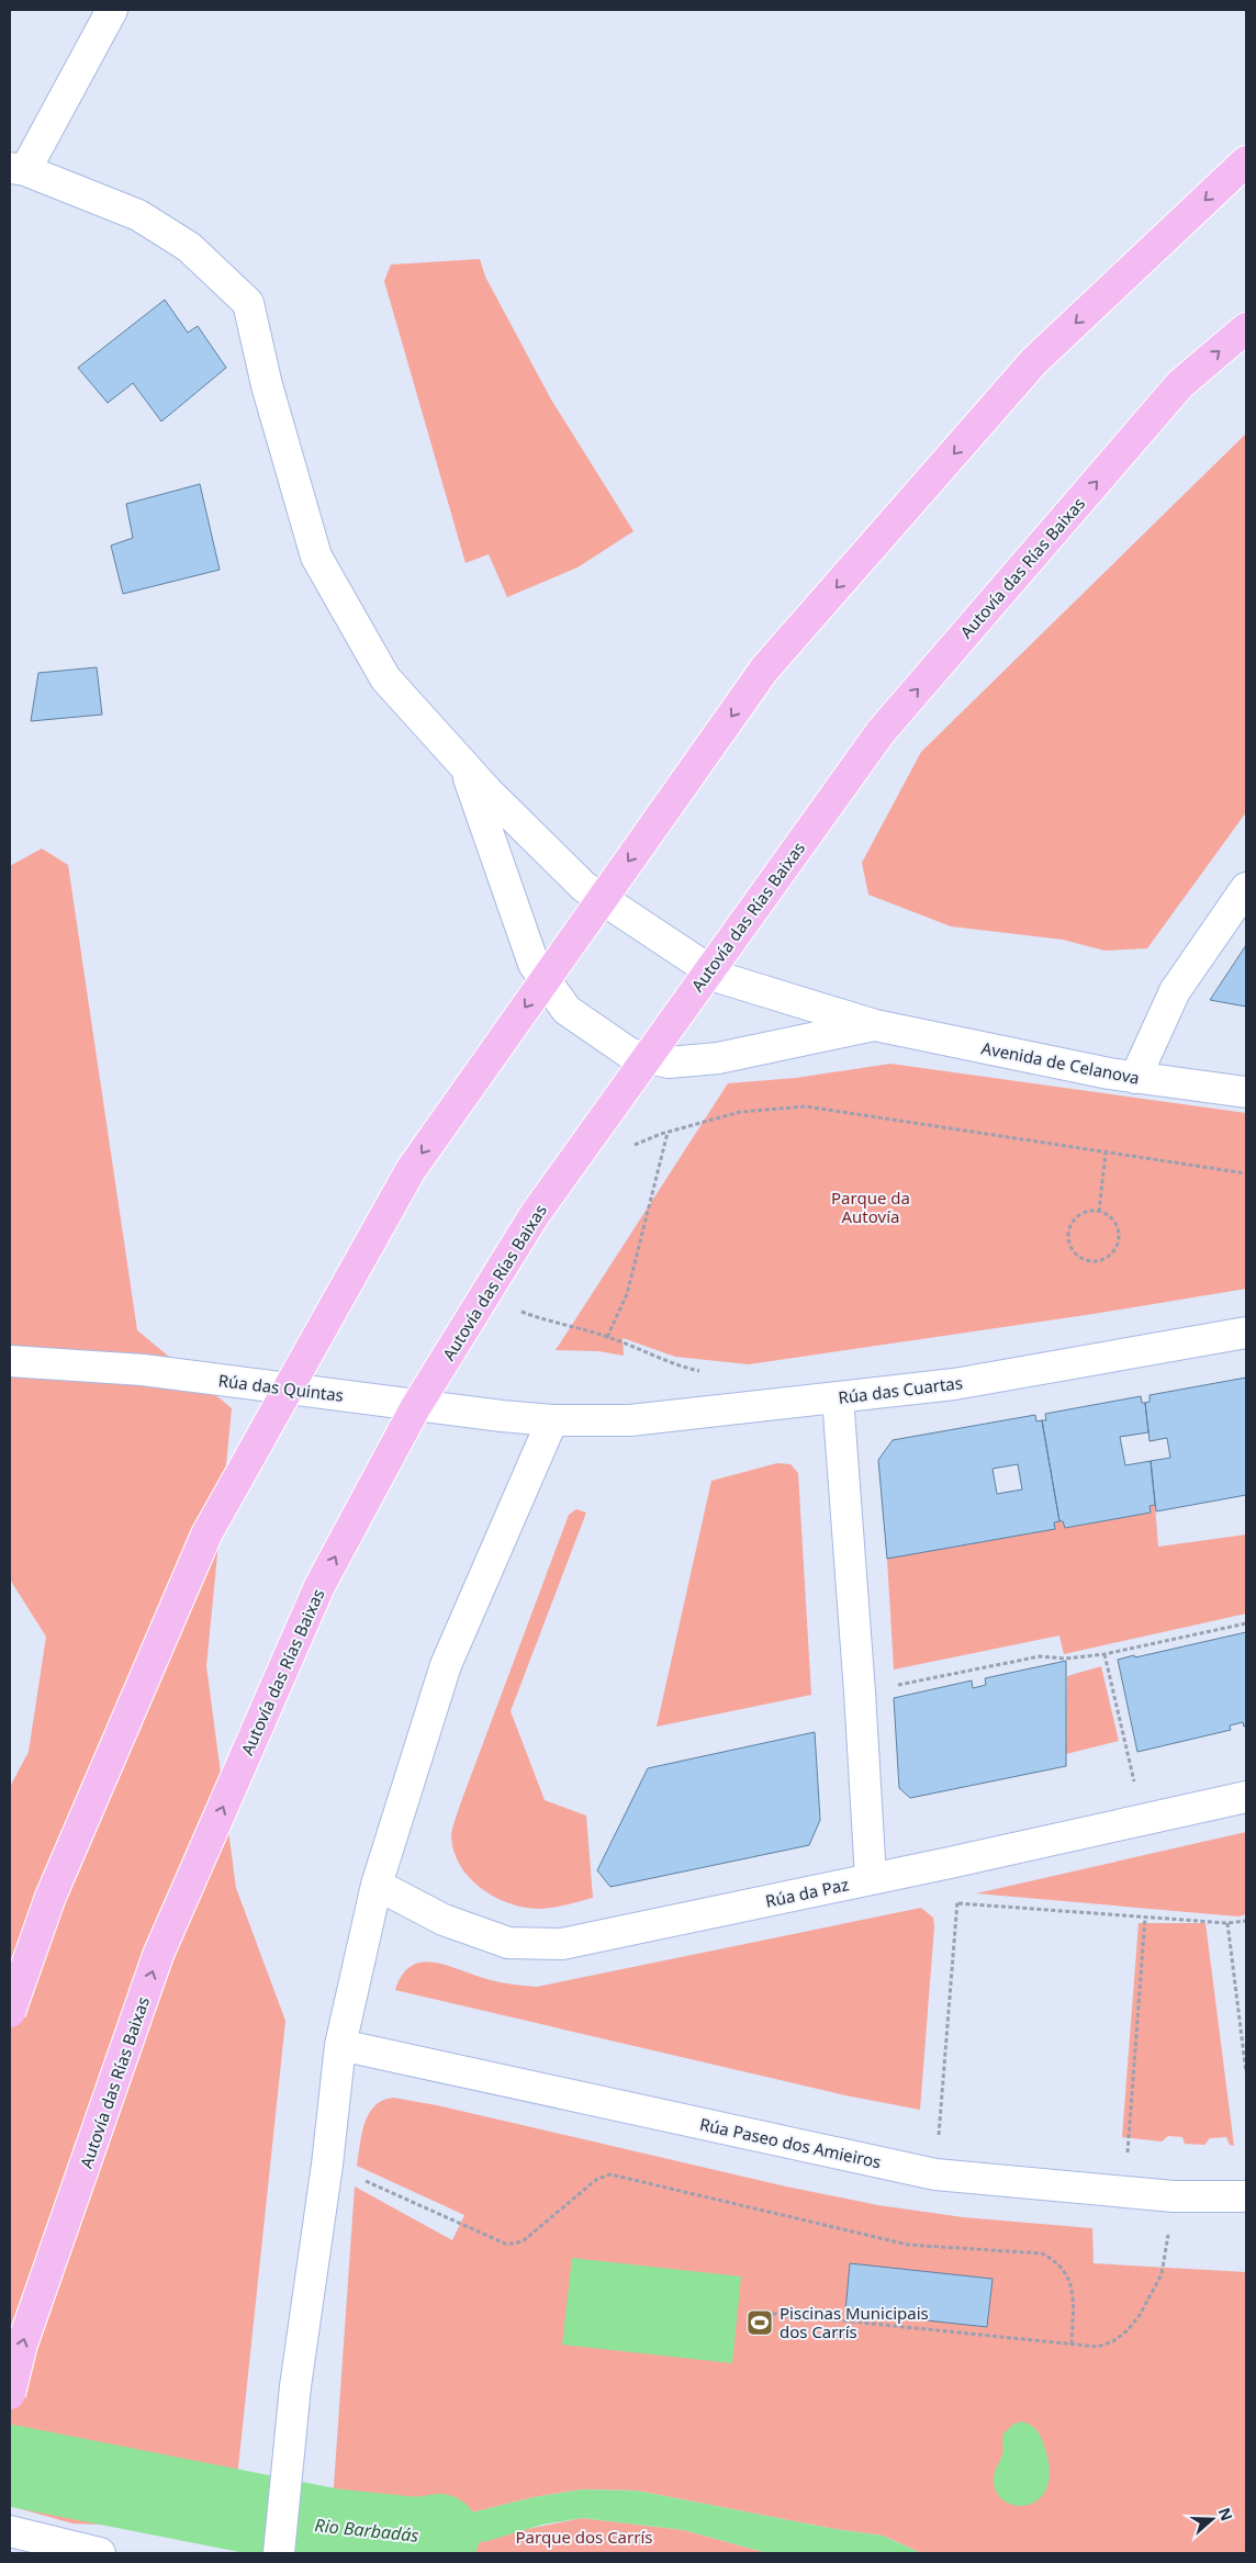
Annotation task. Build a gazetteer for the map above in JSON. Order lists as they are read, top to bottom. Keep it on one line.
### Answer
{"streets":{"highway":["Autovía das Rías Baixas"],"street":["Avenida de Celanova","Rúa das Quintas","Rúa das Cuartas","Rúa da Paz","Rúa Paseo dos Amieiros"]},"crossings":[["Rúa das Quintas","Rúa das Cuartas"]],"water":["Rio Barbadás"],"parks":["Parque da Autovía","Parque dos Carrís"],"places":{"sports":["Piscinas Municipais dos Carrís"]},"north":"right"}
